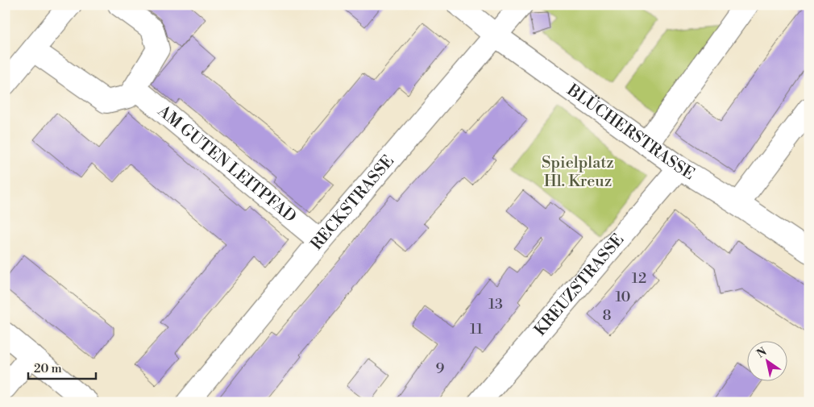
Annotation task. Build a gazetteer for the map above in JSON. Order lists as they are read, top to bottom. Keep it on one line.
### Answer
{"streets":{"street":["BLÜCHERSTRASSE","AM GUTEN LEITPFAD","RECKSTRASSE","KREUZSTRASSE"]},"crossings":[["BLÜCHERSTRASSE","RECKSTRASSE"],["BLÜCHERSTRASSE","KREUZSTRASSE"],["AM GUTEN LEITPFAD","RECKSTRASSE"]],"parks":["Spielplatz Hl. Kreuz"],"house_numbers":["12","10","13","8","11","9"],"scale_bar":"20 m","north":"top left"}
